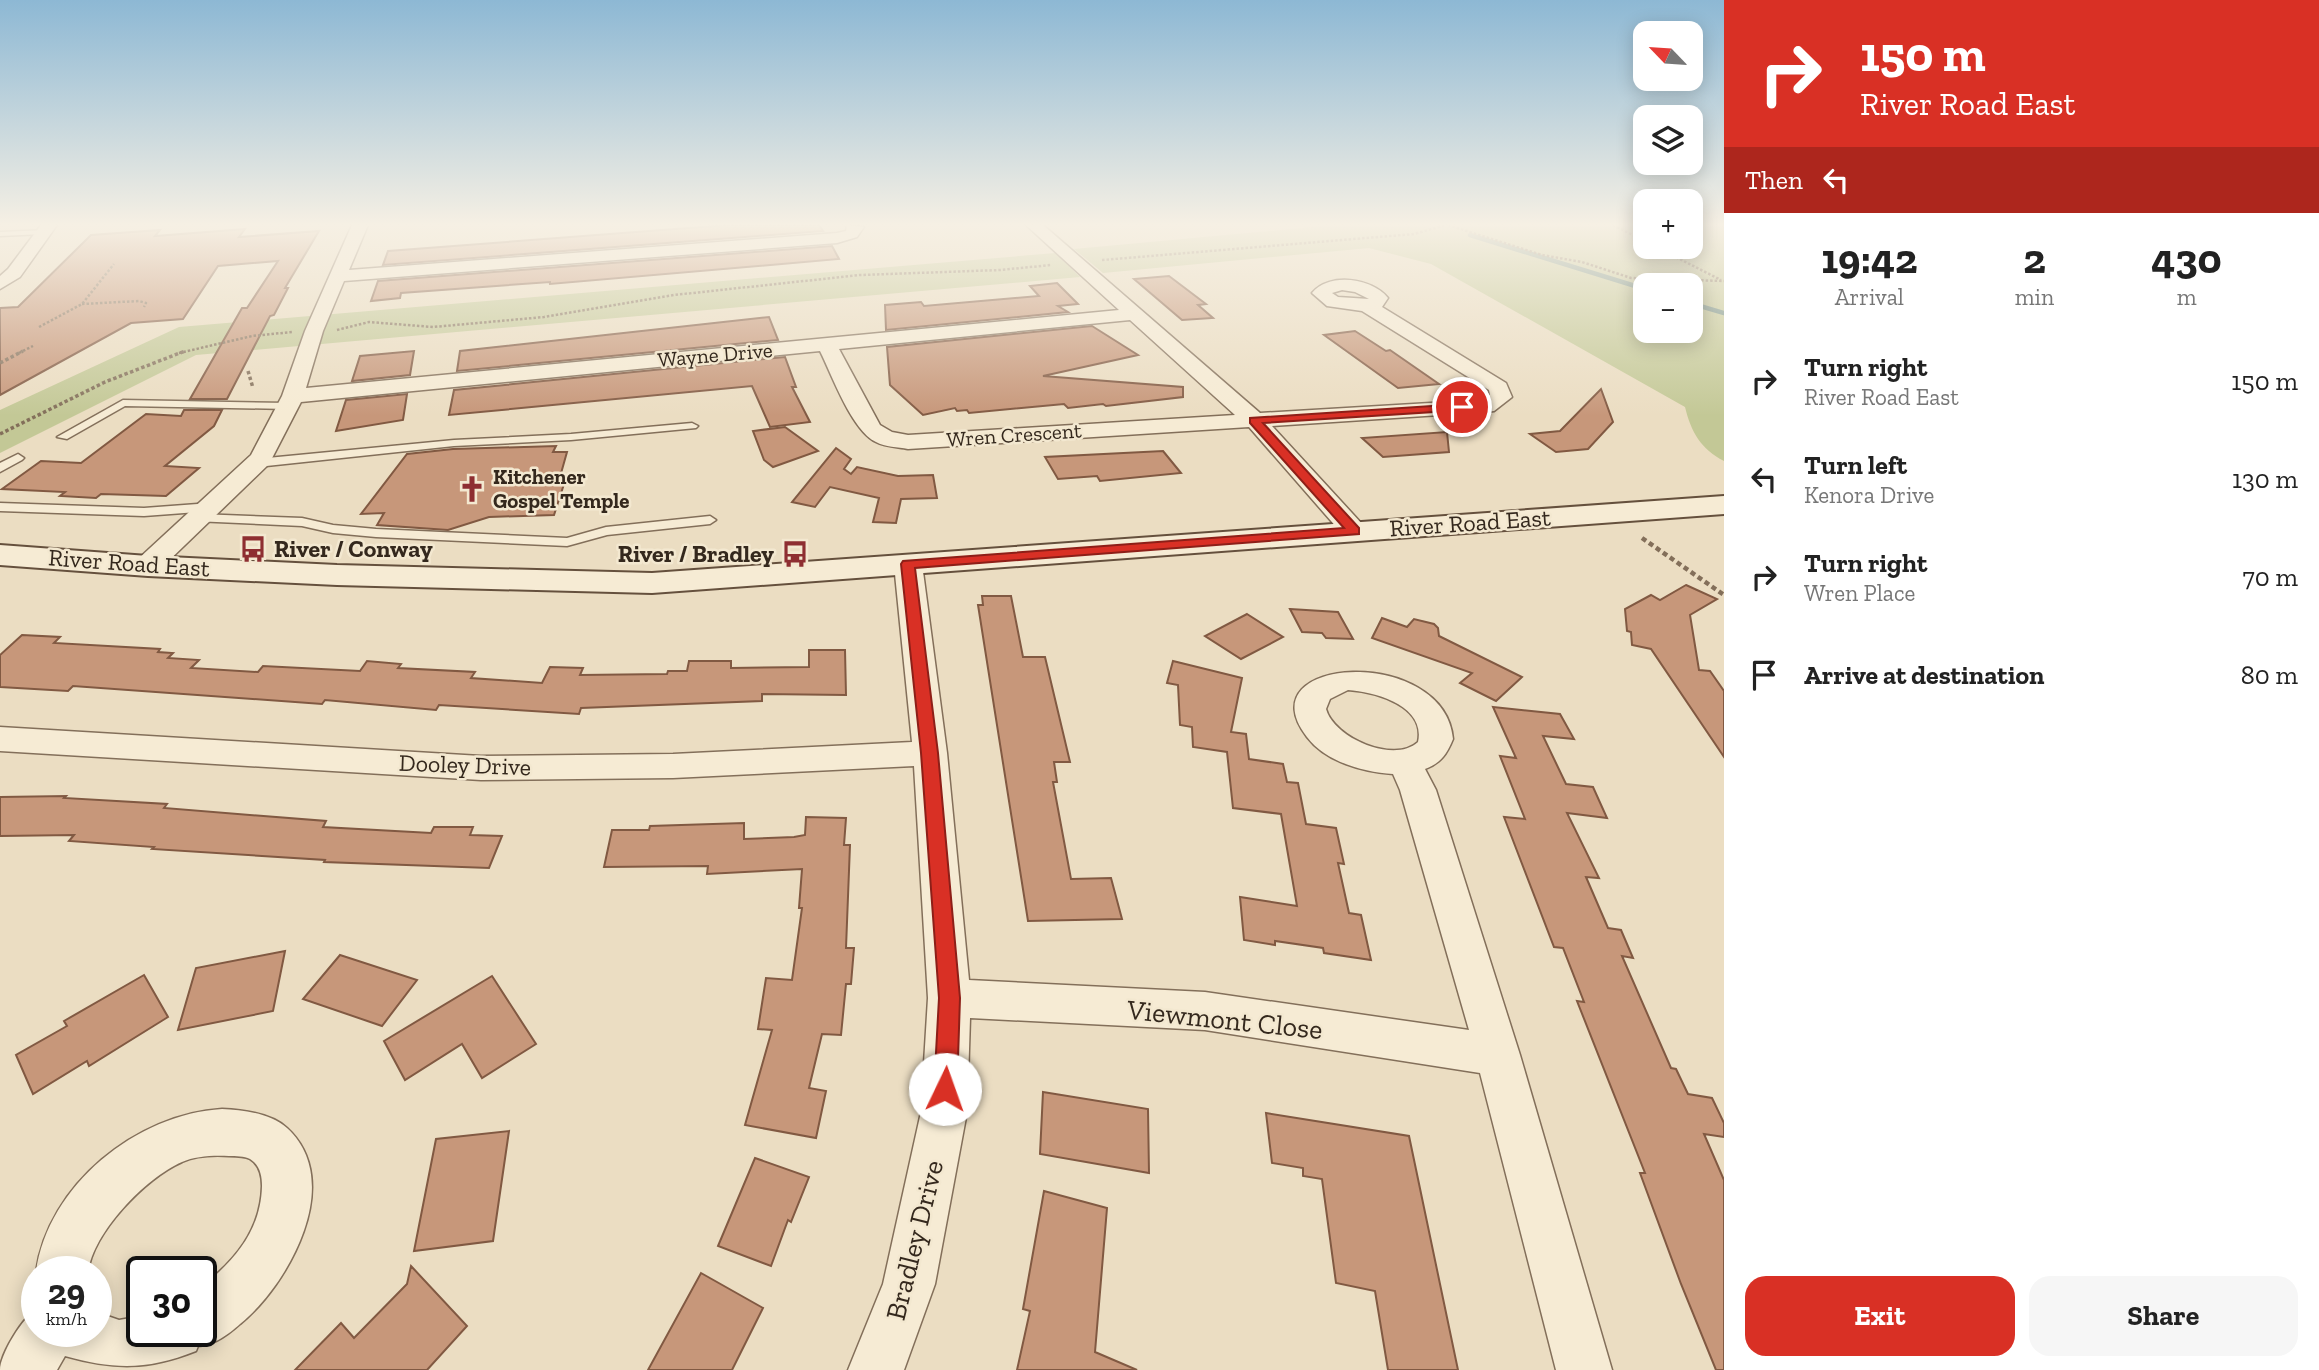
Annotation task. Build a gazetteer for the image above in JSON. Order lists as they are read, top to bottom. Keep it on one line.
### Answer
{"streets":{"street":["Wayne Drive","Wren Crescent","River Road East","Dooley Drive","Viewmont Close","Bradley Drive"]},"crossings":[["Wayne Drive","Wren Crescent"],["River Road East","Bradley Drive"],["Dooley Drive","Bradley Drive"],["Viewmont Close","Bradley Drive"]],"places":{"church":["Kitchener Gospel Temple"],"bus stop":["River / Conway","River / Bradley"]},"north":"top left","page":{"turn":["150 m","River Road East"],"map_buttons":["+","−"],"then":"Then","eta":["19:42","Arrival","2","min","430","m"],"list":[{"name":"Turn right","note":"River Road East","value":"150 m"},{"name":"Turn left","note":"Kenora Drive","value":"130 m"},{"name":"Turn right","note":"Wren Place","value":"70 m"},{"name":"Arrive at destination","value":"80 m"}],"speed":"29 km/h","limit":"30","buttons":["Exit","Share"]}}
